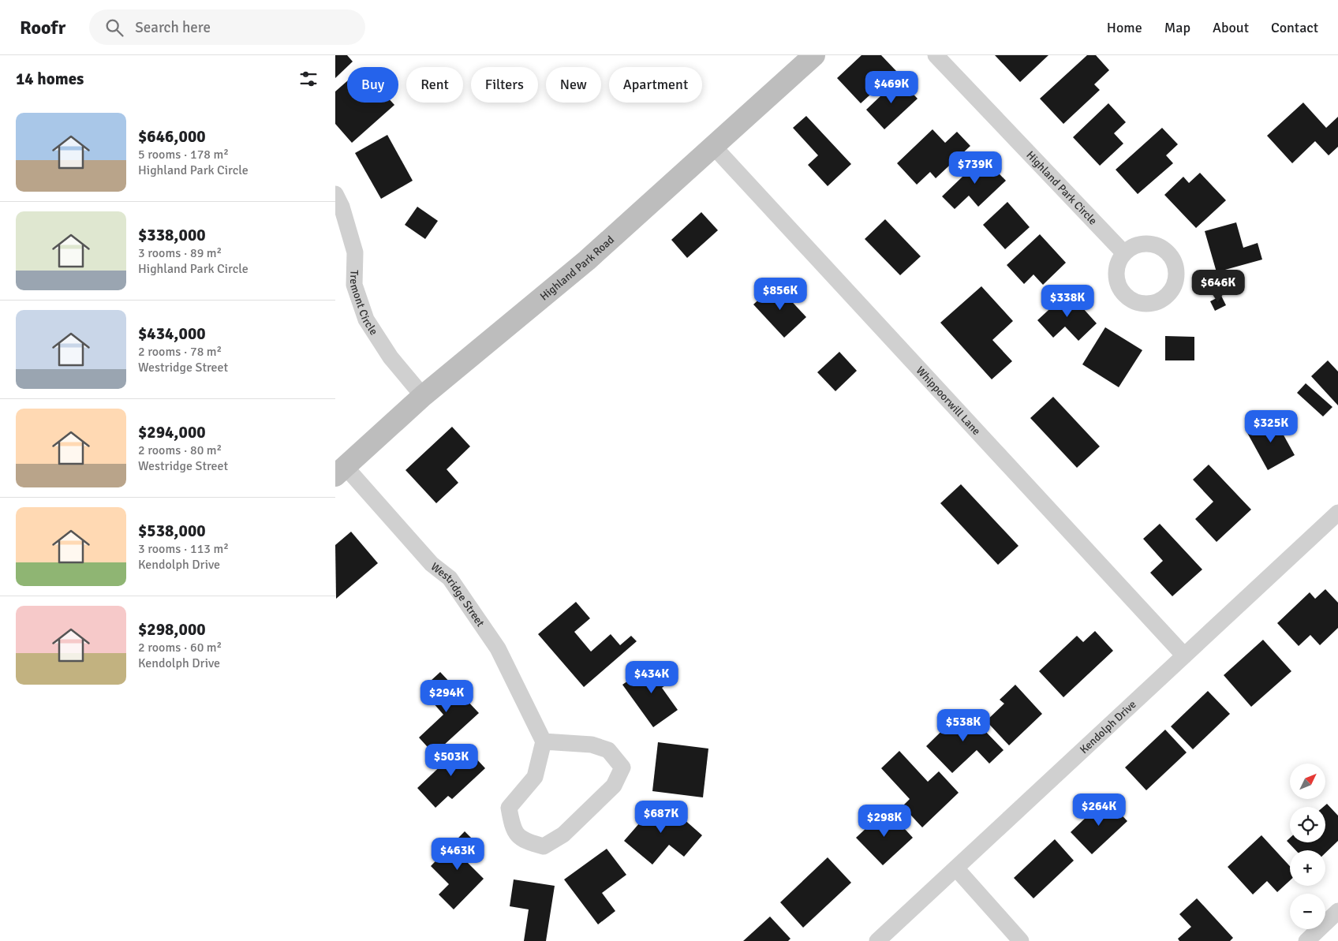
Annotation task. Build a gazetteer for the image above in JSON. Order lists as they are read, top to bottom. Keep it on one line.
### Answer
{"streets":{"street":["Highland Park Circle","Highland Park Road","Tremont Circle","Whippoorwill Lane","Westridge Street","Kendolph Drive"]},"crossings":[["Highland Park Road","Tremont Circle"],["Highland Park Road","Whippoorwill Lane"],["Highland Park Road","Westridge Street"],["Whippoorwill Lane","Kendolph Drive"]],"north":"top right","page":{"header":"Roofr","search":"Search here","nav":["Home","Map","About","Contact"],"heading":"14 homes","chip":["Buy","Rent","Filters","New","Apartment"],"price":["$469K","$739K","$646K","$856K","$338K","$325K","$434K","$294K","$538K","$503K","$264K","$687K","$298K","$463K"],"list":[{"name":"$646,000","note":"5 rooms · 178 m² · Highland Park Circle"},{"name":"$338,000","note":"3 rooms · 89 m² · Highland Park Circle"},{"name":"$434,000","note":"2 rooms · 78 m² · Westridge Street"},{"name":"$294,000","note":"2 rooms · 80 m² · Westridge Street"},{"name":"$538,000","note":"3 rooms · 113 m² · Kendolph Drive"},{"name":"$298,000","note":"2 rooms · 60 m² · Kendolph Drive"}],"map_buttons":["+","−"]}}
